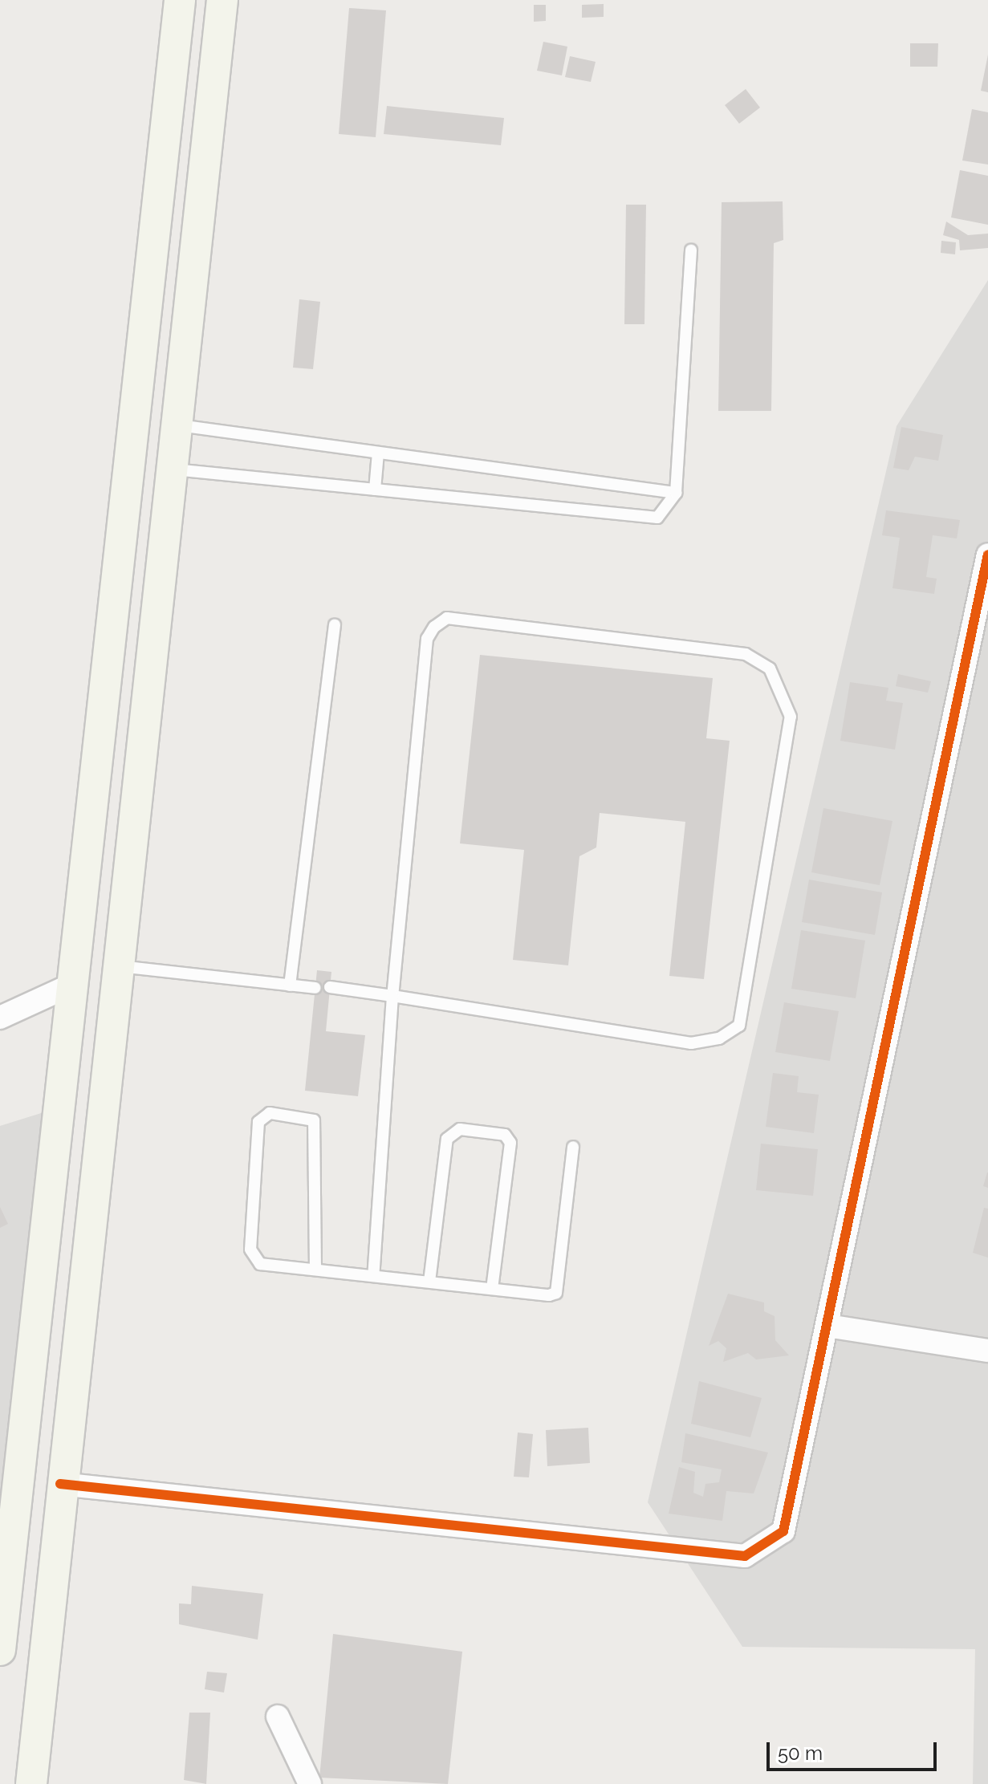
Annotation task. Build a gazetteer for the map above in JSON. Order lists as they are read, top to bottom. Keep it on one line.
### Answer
{"scale_bar":"50 m"}
